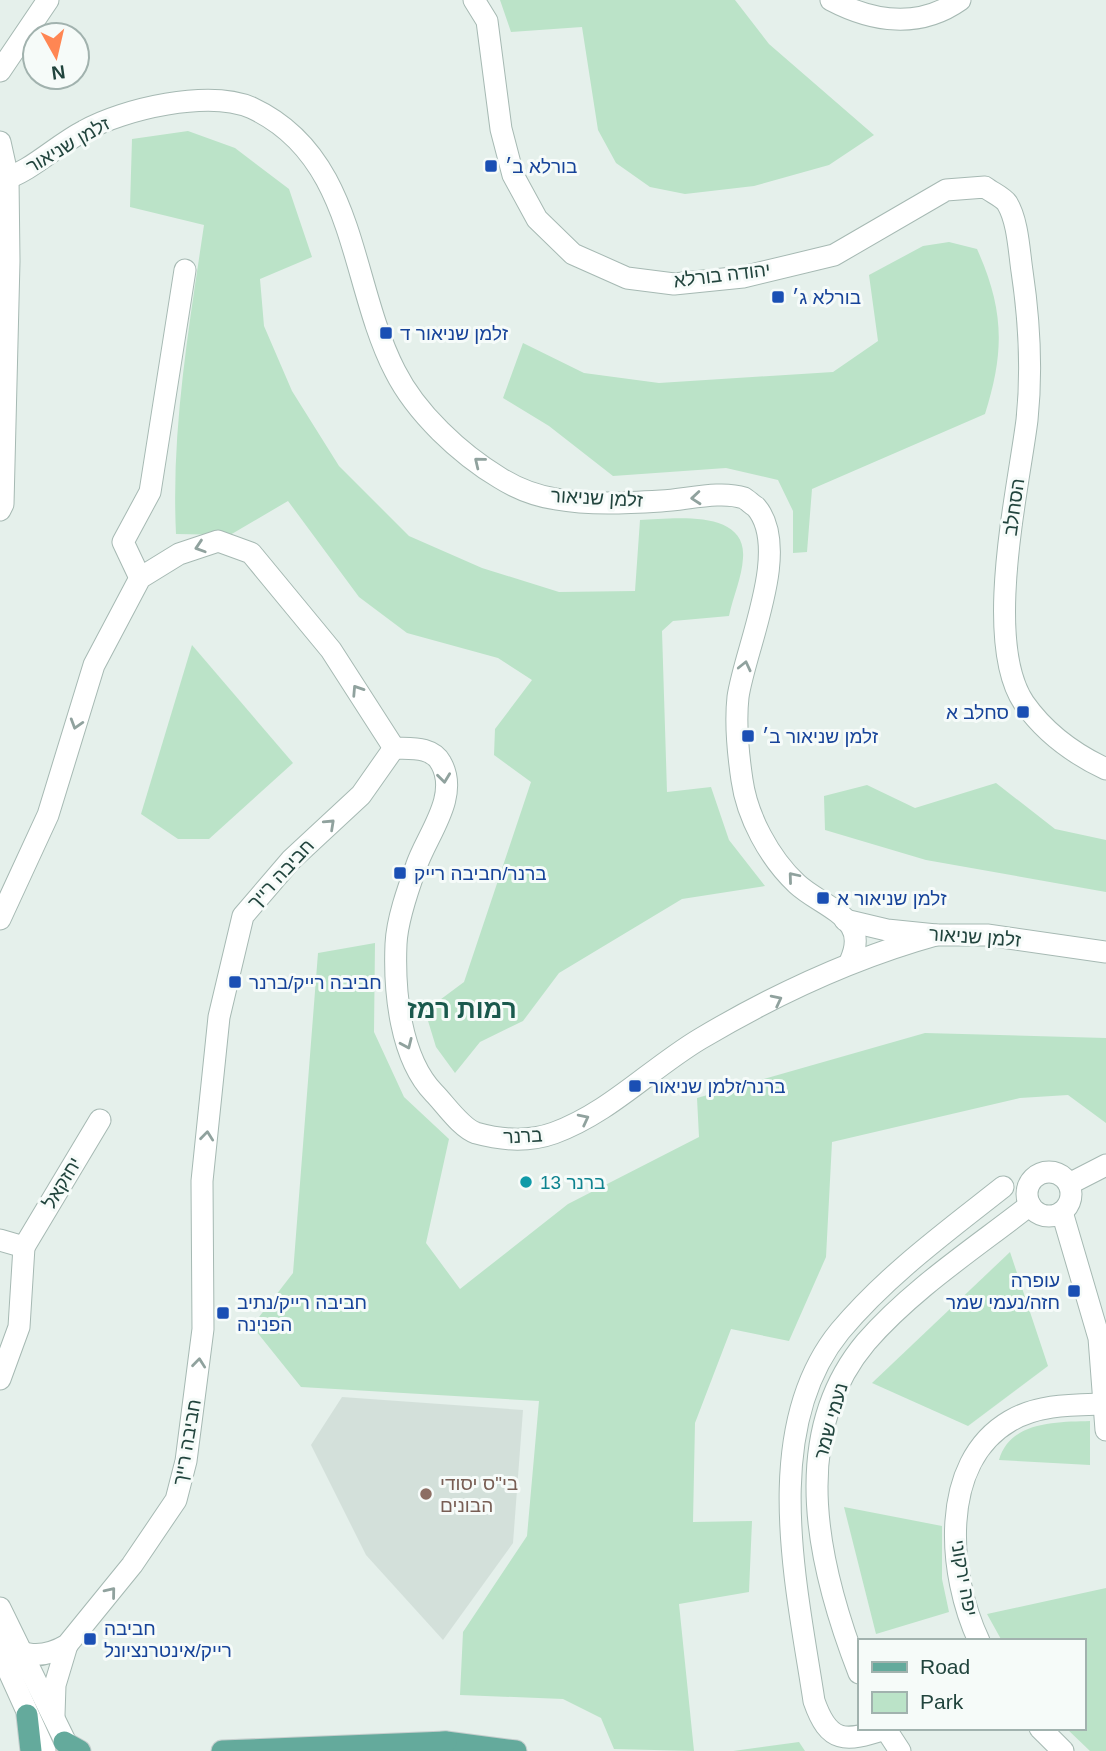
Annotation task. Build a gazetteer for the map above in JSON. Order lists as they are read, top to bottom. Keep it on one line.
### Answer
{"streets":{"street":["זלמן שניאור","יהודה בורלא","הסחלב","חביבה רייך","ברנר","יחזקאל","נעמי שמר","יפה ירקוני"]},"crossings":[["זלמן שניאור","ברנר"],["יהודה בורלא","הסחלב"],["חביבה רייך","ברנר"]],"one_way":["חביבה רייך"],"districts":["רמות רמז"],"places":{"transit":["בורלא ב׳","בורלא ג׳","זלמן שניאור ד","סחלב א","זלמן שניאור ב׳","ברנר/חביבה רייק","זלמן שניאור א","חביבה רייק/ברנר","ברנר/זלמן שניאור","עופרה חזה/נעמי שמר","חביבה רייק/נתיב הפנינה","חביבה רייק/אינטרנציונל"],"other":["ברנר 13","בי\"ס יסודי הבונים"]},"legend":["Road","Park"],"north":"bottom"}
